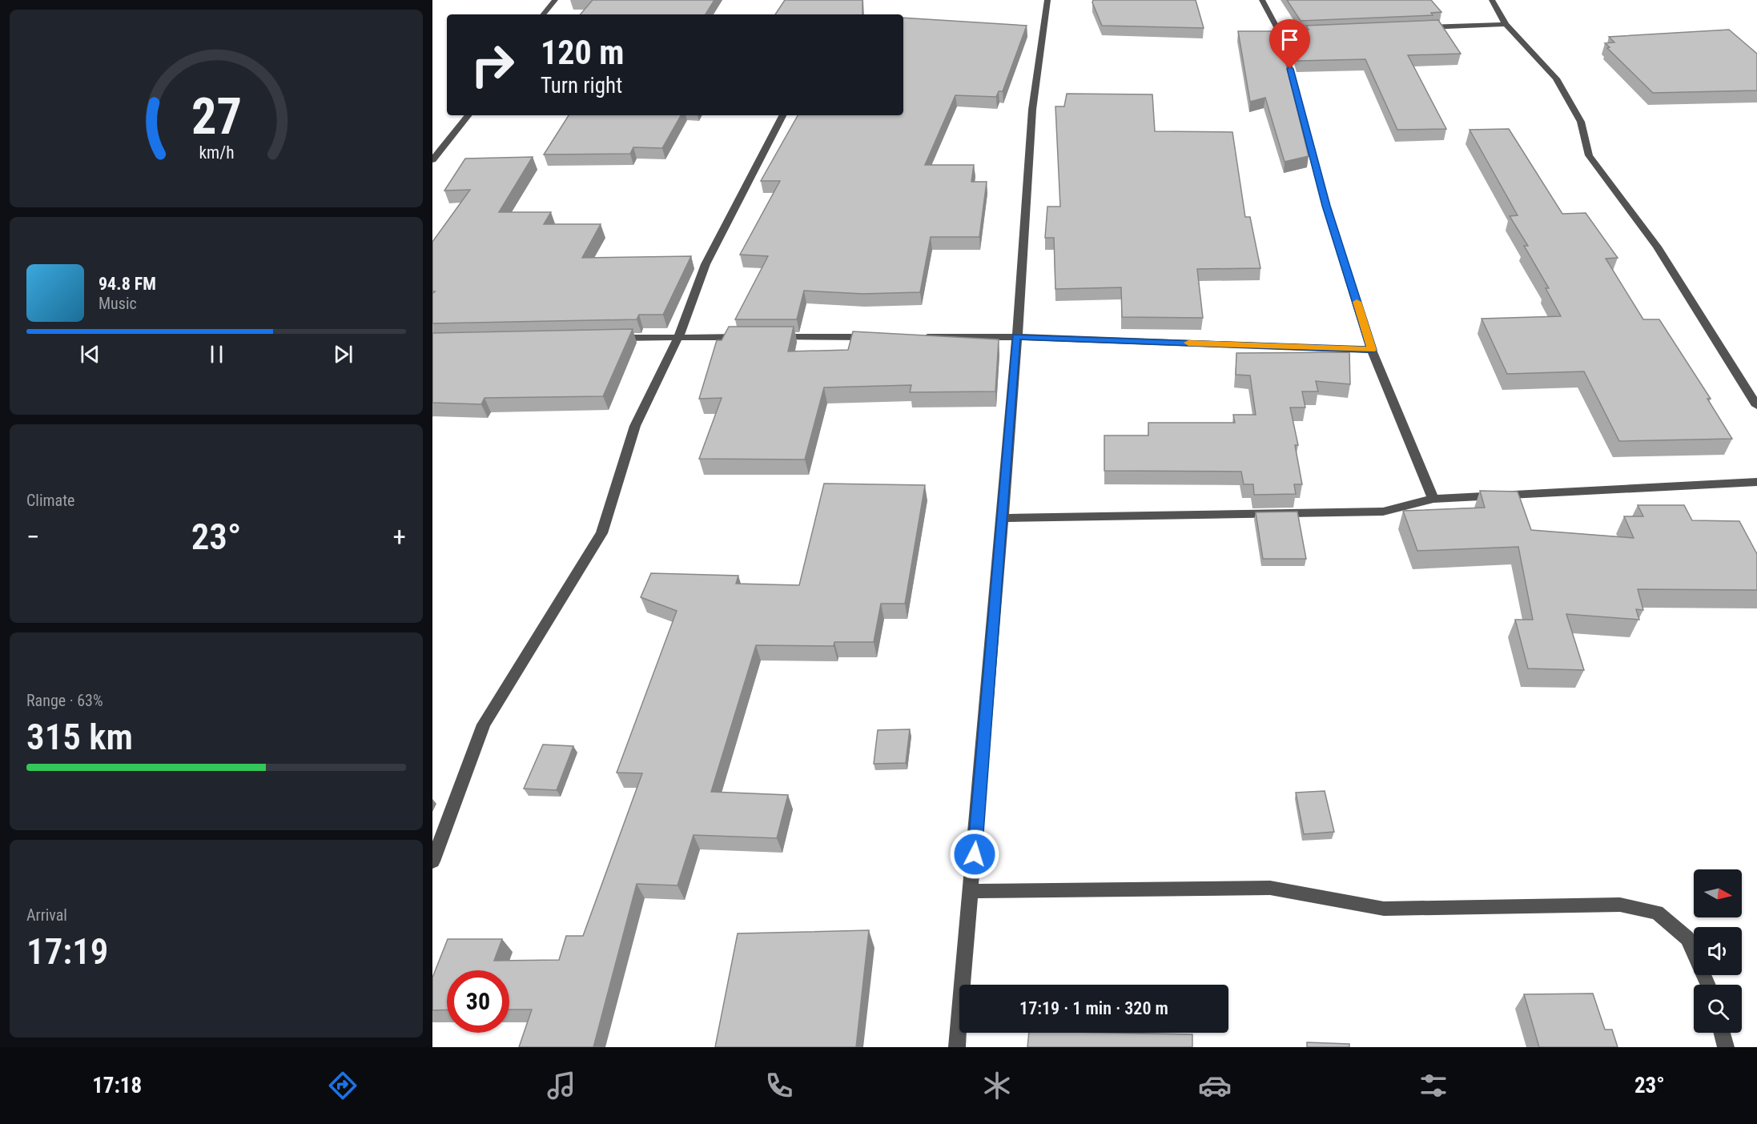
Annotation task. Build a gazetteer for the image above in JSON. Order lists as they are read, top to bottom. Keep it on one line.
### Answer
{"north":"right","page":{"turn":["120 m","Turn right"],"song":["94.8 FM","Music"],"tile":["Climate",["Range · 63%","315 km"],["Arrival","17:19"]],"heat":["−","23°","+"],"limit":"30","trip":"17:19 · 1 min · 320 m","tabs":["17:18","23°"],"gauge":["27","km/h"]}}
